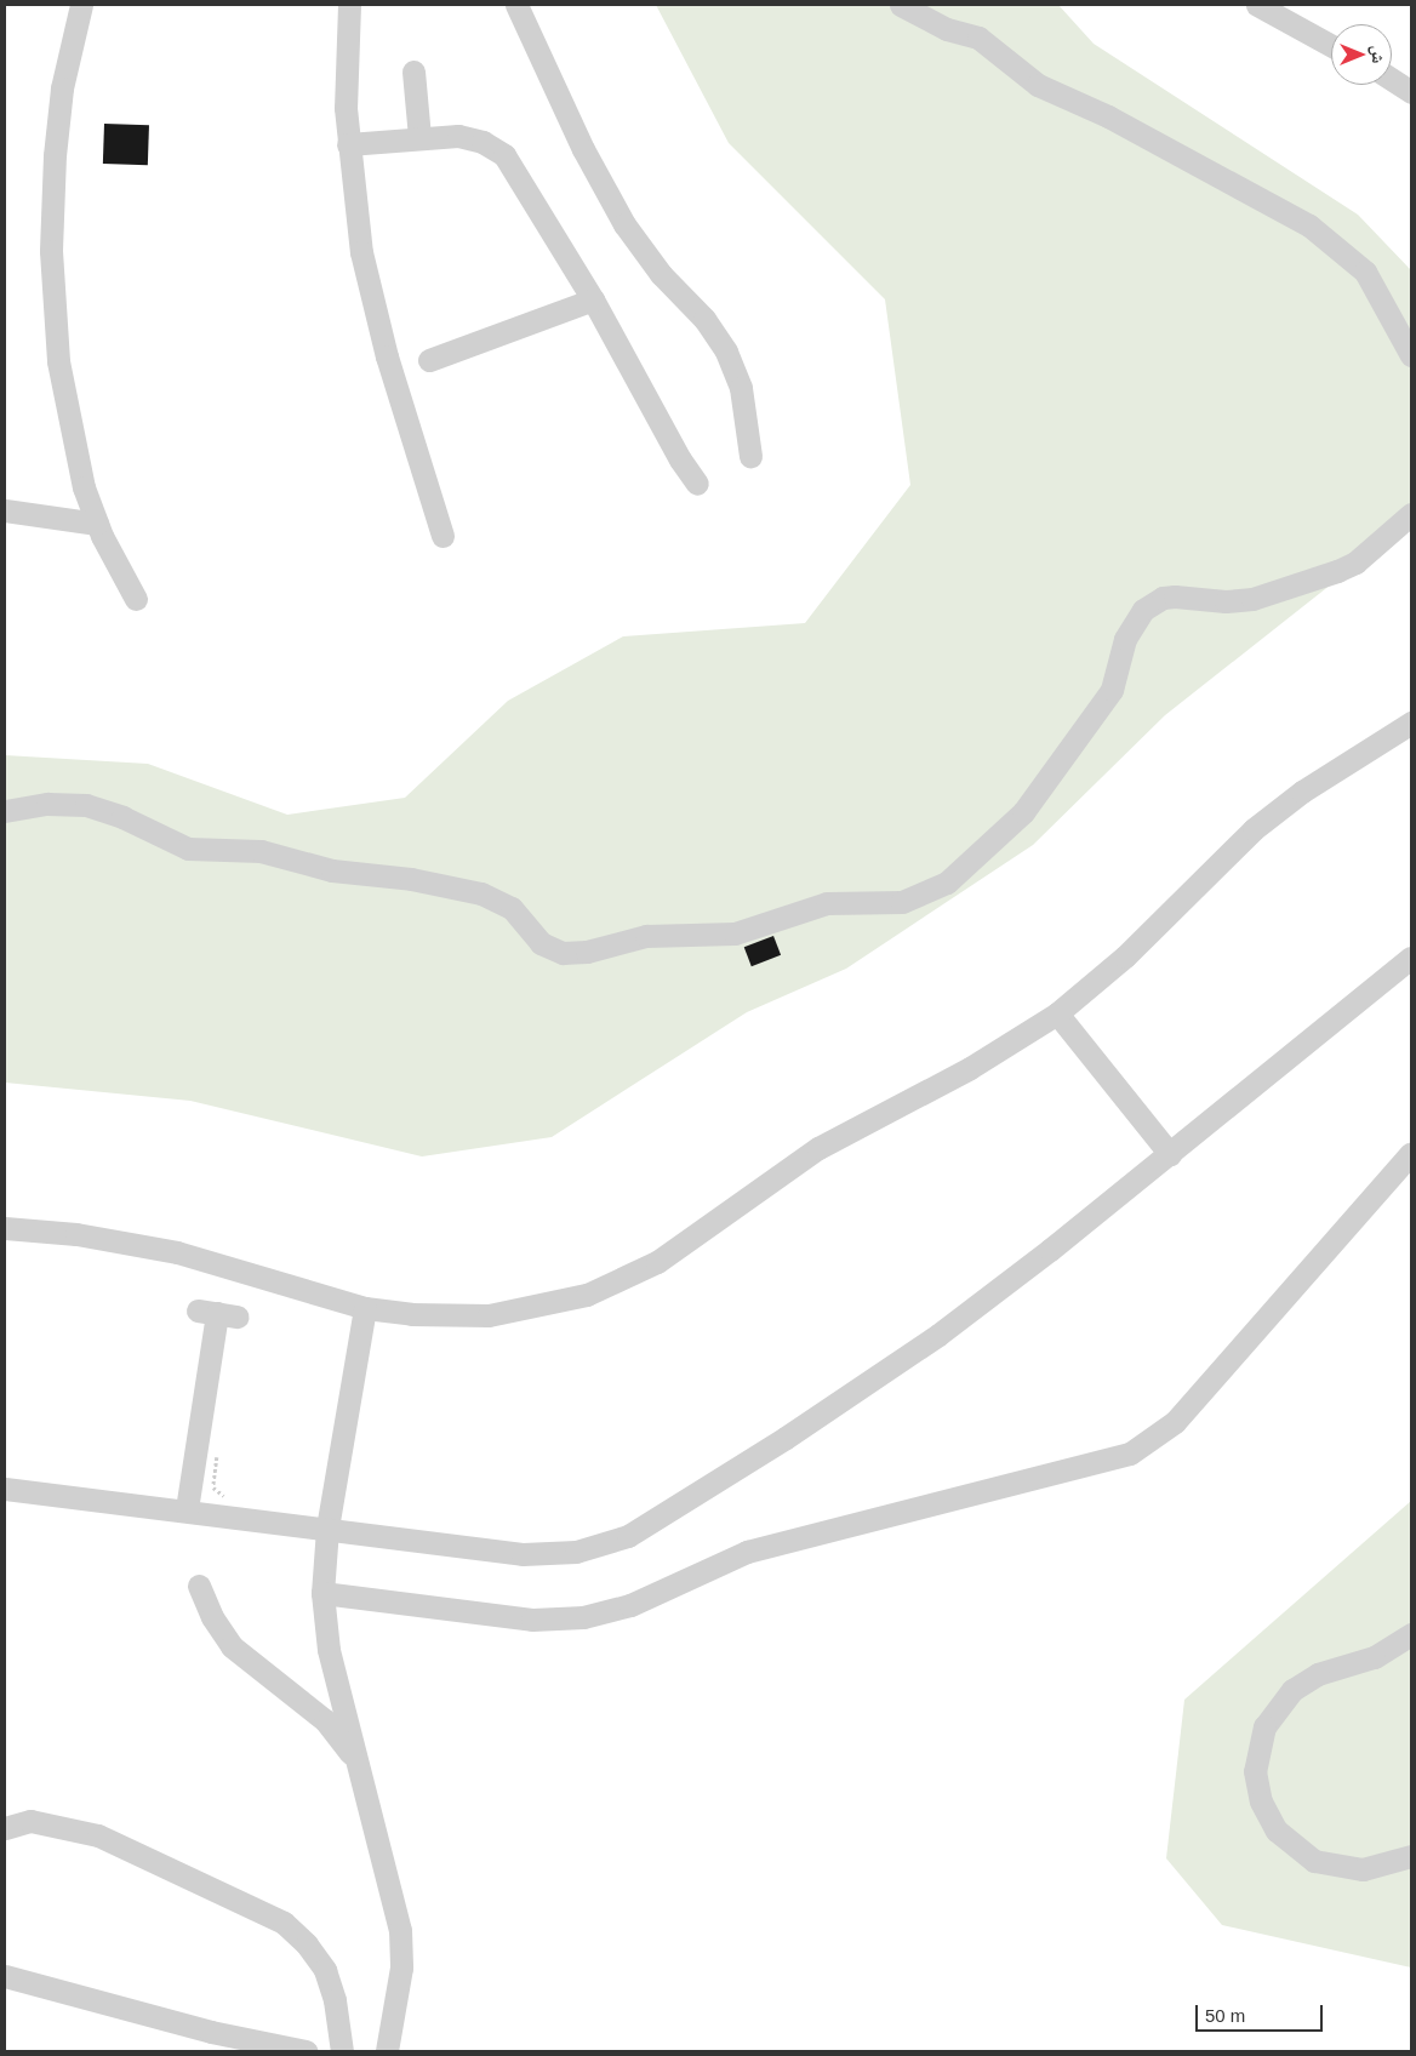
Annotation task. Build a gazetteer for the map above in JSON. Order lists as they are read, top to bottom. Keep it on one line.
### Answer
{"scale_bar":"50 m","north":"right"}
